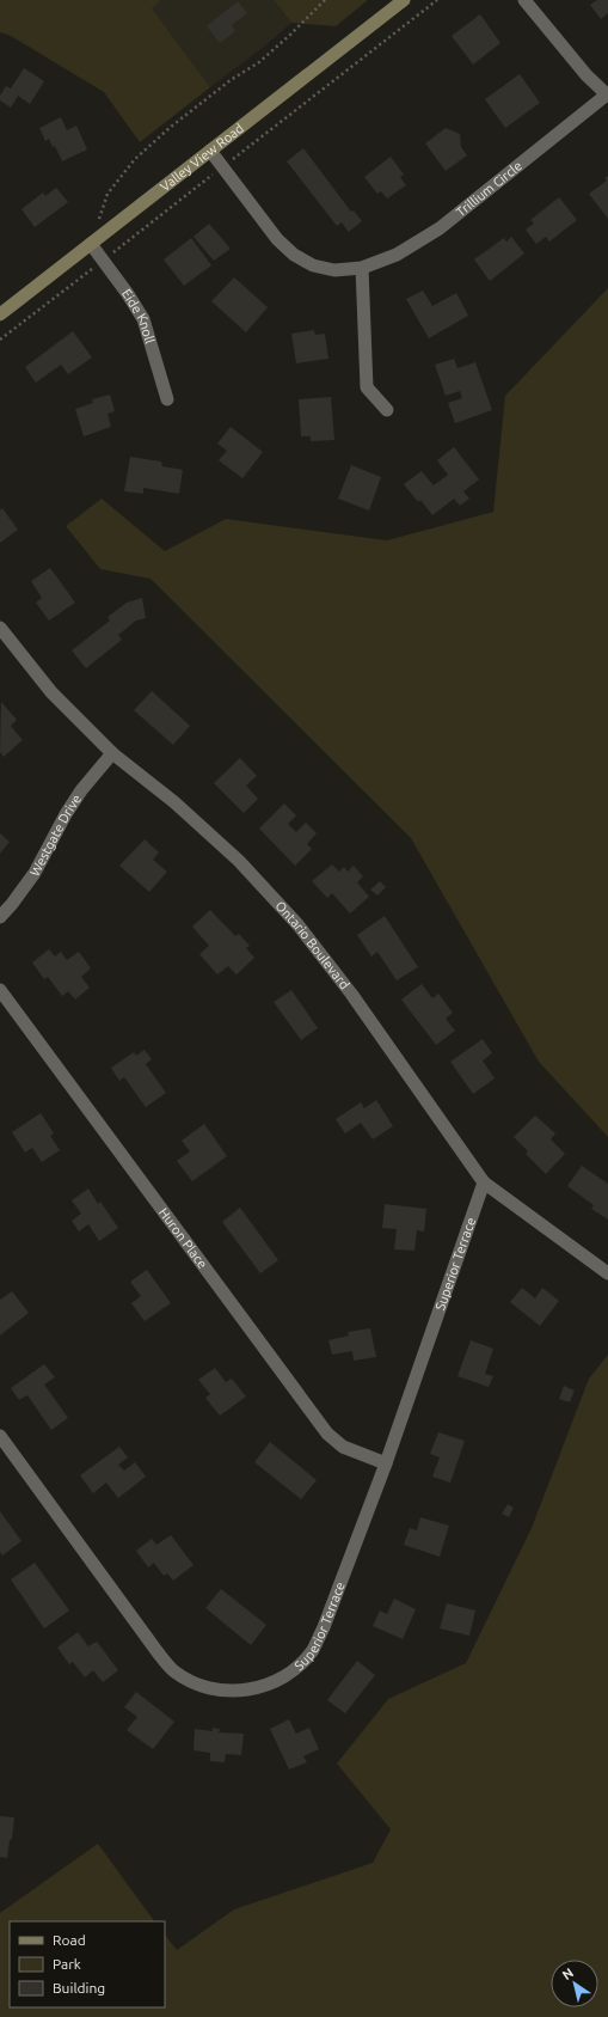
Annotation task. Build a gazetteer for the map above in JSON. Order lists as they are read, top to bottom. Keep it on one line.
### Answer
{"streets":{"main road":["Valley View Road"],"street":["Trillium Circle","Eide Knoll","Westgate Drive","Ontario Boulevard","Huron Place","Superior Terrace"]},"crossings":[["Valley View Road","Trillium Circle"],["Valley View Road","Eide Knoll"],["Westgate Drive","Ontario Boulevard"],["Ontario Boulevard","Superior Terrace"],["Huron Place","Superior Terrace"]],"legend":["Road","Park","Building"],"north":"top left"}
